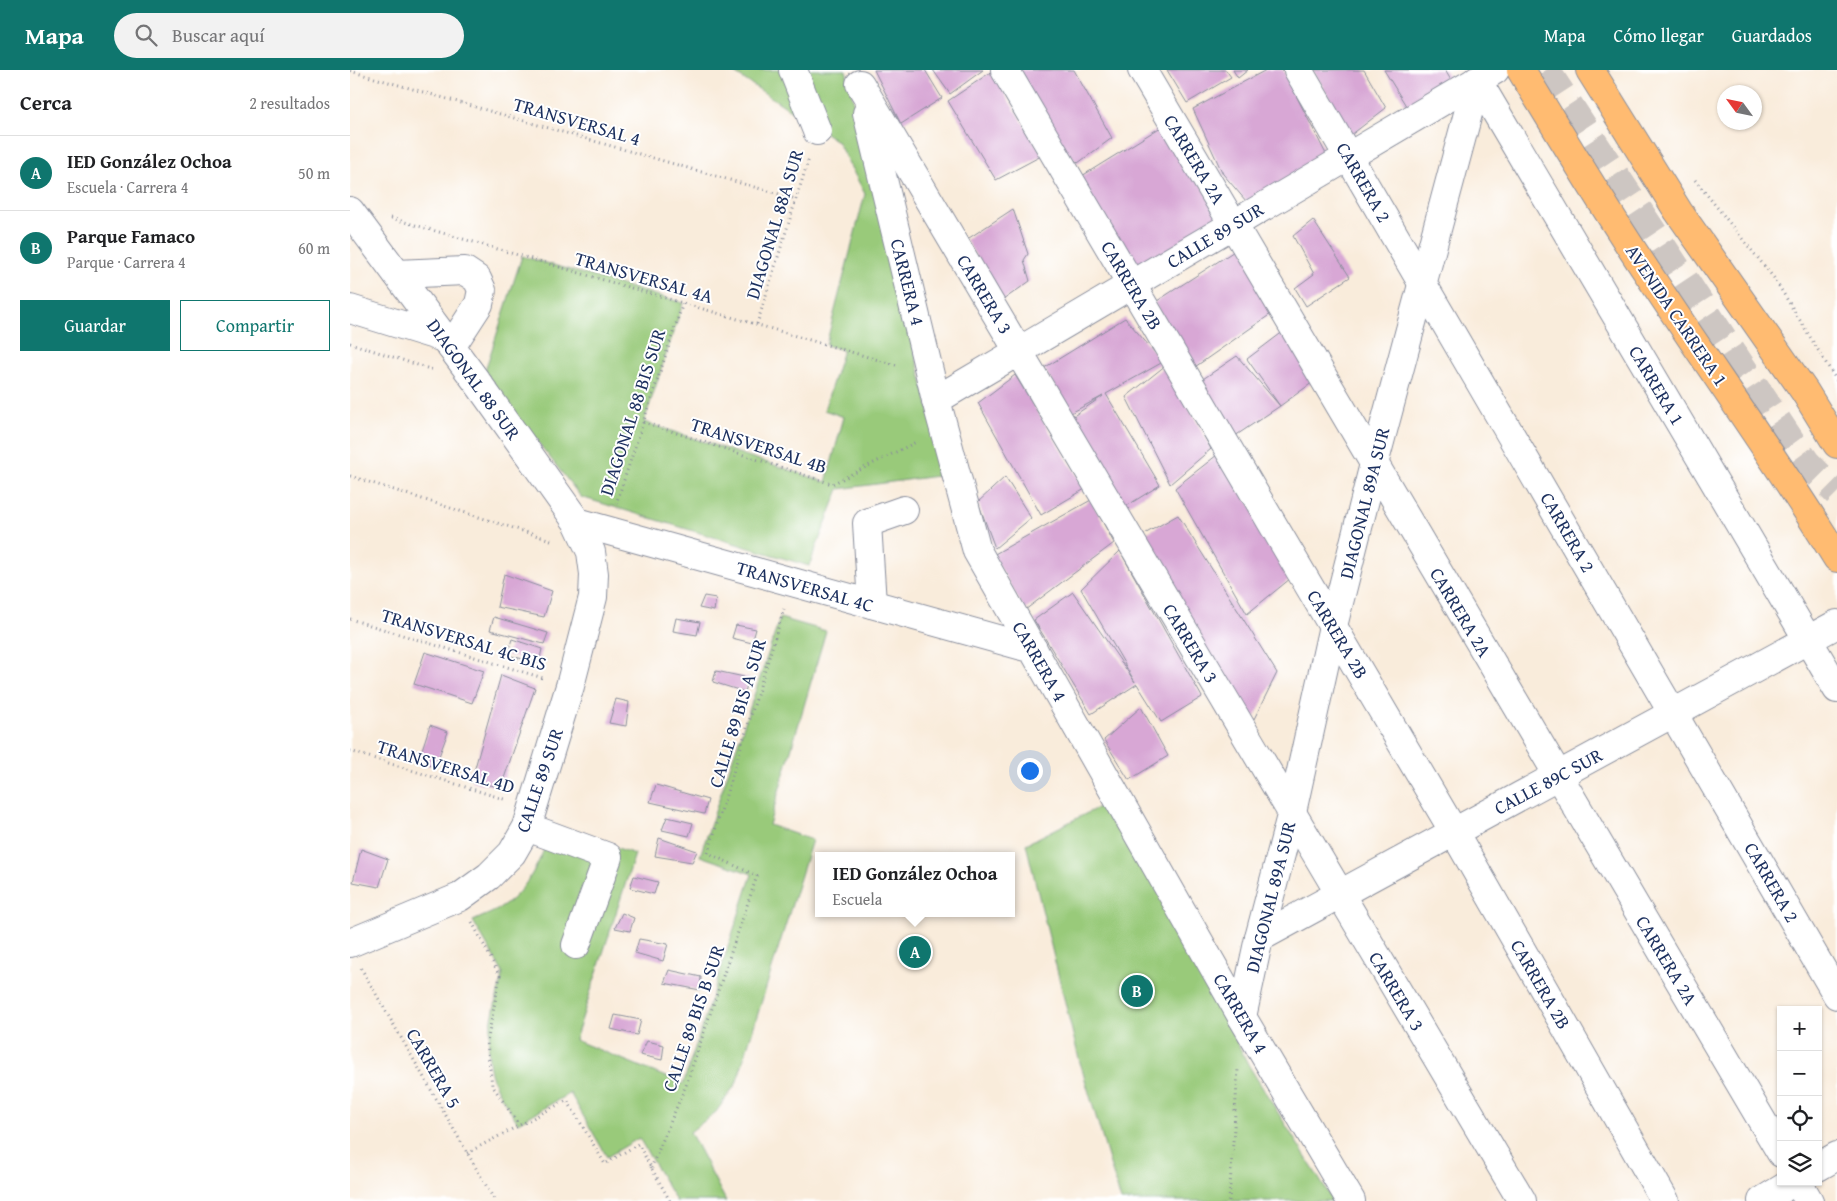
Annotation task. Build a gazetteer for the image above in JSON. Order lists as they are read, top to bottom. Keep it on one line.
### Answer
{"streets":{"highway":["AVENIDA CARRERA 1"],"street":["CARRERA 2A","CARRERA 2","CALLE 89 SUR","CARRERA 4","CARRERA 2B","CARRERA 3","DIAGONAL 88 SUR","CARRERA 1","DIAGONAL 89A SUR","TRANSVERSAL 4C","CALLE 89C SUR"],"path":["TRANSVERSAL 4","DIAGONAL 88A SUR","TRANSVERSAL 4A","DIAGONAL 88 BIS SUR","TRANSVERSAL 4B","TRANSVERSAL 4C BIS","CALLE 89 BIS A SUR","TRANSVERSAL 4D","CALLE 89 BIS B SUR","CARRERA 5"]},"crossings":[["TRANSVERSAL 4","DIAGONAL 88A SUR"],["CARRERA 2A","CALLE 89 SUR"],["CARRERA 2A","DIAGONAL 89A SUR"],["CARRERA 2A","CALLE 89C SUR"],["CARRERA 2","CALLE 89 SUR"],["CARRERA 2","DIAGONAL 89A SUR"],["CARRERA 2","CALLE 89C SUR"],["DIAGONAL 88A SUR","TRANSVERSAL 4A"],["CALLE 89 SUR","TRANSVERSAL 4A"],["CALLE 89 SUR","CARRERA 4"],["CALLE 89 SUR","CARRERA 2B"],["CALLE 89 SUR","CARRERA 3"],["CALLE 89 SUR","DIAGONAL 88 SUR"],["CALLE 89 SUR","CARRERA 1"],["CALLE 89 SUR","DIAGONAL 89A SUR"],["CALLE 89 SUR","TRANSVERSAL 4C BIS"],["CALLE 89 SUR","TRANSVERSAL 4D"],["CALLE 89 SUR","CARRERA 5"],["TRANSVERSAL 4A","CARRERA 4"],["TRANSVERSAL 4A","DIAGONAL 88 BIS SUR"],["CARRERA 4","CARRERA 3"],["CARRERA 4","TRANSVERSAL 4B"],["CARRERA 4","DIAGONAL 89A SUR"],["CARRERA 4","TRANSVERSAL 4C"],["CARRERA 2B","DIAGONAL 89A SUR"],["CARRERA 2B","CALLE 89C SUR"],["CARRERA 3","DIAGONAL 89A SUR"],["CARRERA 3","CALLE 89C SUR"],["DIAGONAL 88 SUR","TRANSVERSAL 4C"],["CARRERA 1","DIAGONAL 89A SUR"],["CARRERA 1","CALLE 89C SUR"],["DIAGONAL 88 BIS SUR","TRANSVERSAL 4B"],["DIAGONAL 88 BIS SUR","TRANSVERSAL 4C"],["DIAGONAL 89A SUR","CALLE 89C SUR"],["TRANSVERSAL 4C","CALLE 89 BIS A SUR"],["CALLE 89 BIS A SUR","CALLE 89 BIS B SUR"]],"north":"top left","page":{"header":"Mapa","search":"Buscar aquí","nav":["Mapa","Cómo llegar","Guardados"],"heading":["Cerca","2 resultados"],"list":[{"mark":"A","name":"IED González Ochoa","note":"Escuela · Carrera 4","value":"50 m"},{"mark":"B","name":"Parque Famaco","note":"Parque · Carrera 4","value":"60 m"}],"buttons":["Guardar","Compartir"],"popup":["IED González Ochoa","Escuela"],"pins":["A","B"],"map_buttons":["+","−"]}}
